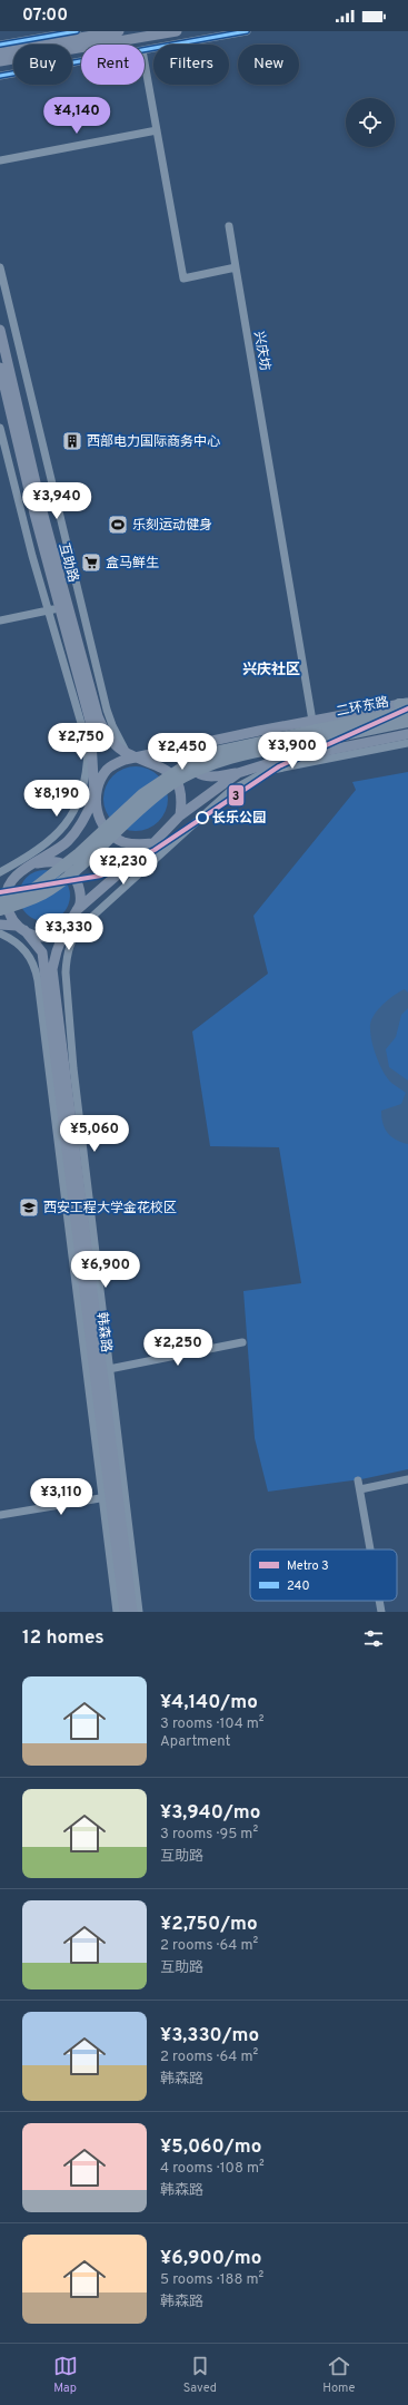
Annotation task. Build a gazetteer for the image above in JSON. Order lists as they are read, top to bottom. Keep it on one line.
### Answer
{"streets":{"highway":["二环东路"],"main road":["互助路","韩森路"],"street":["兴庆坊"]},"crossings":[["兴庆坊","二环东路"]],"districts":["兴庆社区"],"places":{"building":["西部电力国际商务中心"],"sports":["乐刻运动健身"],"supermarket":["盒马鲜生"],"other":["长乐公园"],"school or university":["西安工程大学金花校区"]},"lines":["transit line 240","metro line 3"],"legend":["Metro 3","240"],"page":{"status":"07:00","chip":["Buy","Rent","Filters","New"],"price":["¥4,140","¥3,940","¥2,750","¥3,900","¥2,450","¥8,190","¥2,230","¥3,330","¥5,060","¥6,900","¥2,250","¥3,110"],"heading":"12 homes","list":[{"name":"¥4,140/mo","note":"3 rooms · 104 m² · Apartment"},{"name":"¥3,940/mo","note":"3 rooms · 95 m² · 互助路"},{"name":"¥2,750/mo","note":"2 rooms · 64 m² · 互助路"},{"name":"¥3,330/mo","note":"2 rooms · 64 m² · 韩森路"},{"name":"¥5,060/mo","note":"4 rooms · 108 m² · 韩森路"},{"name":"¥6,900/mo","note":"5 rooms · 188 m² · 韩森路"}],"tabs":["Map","Saved","Home"]}}
